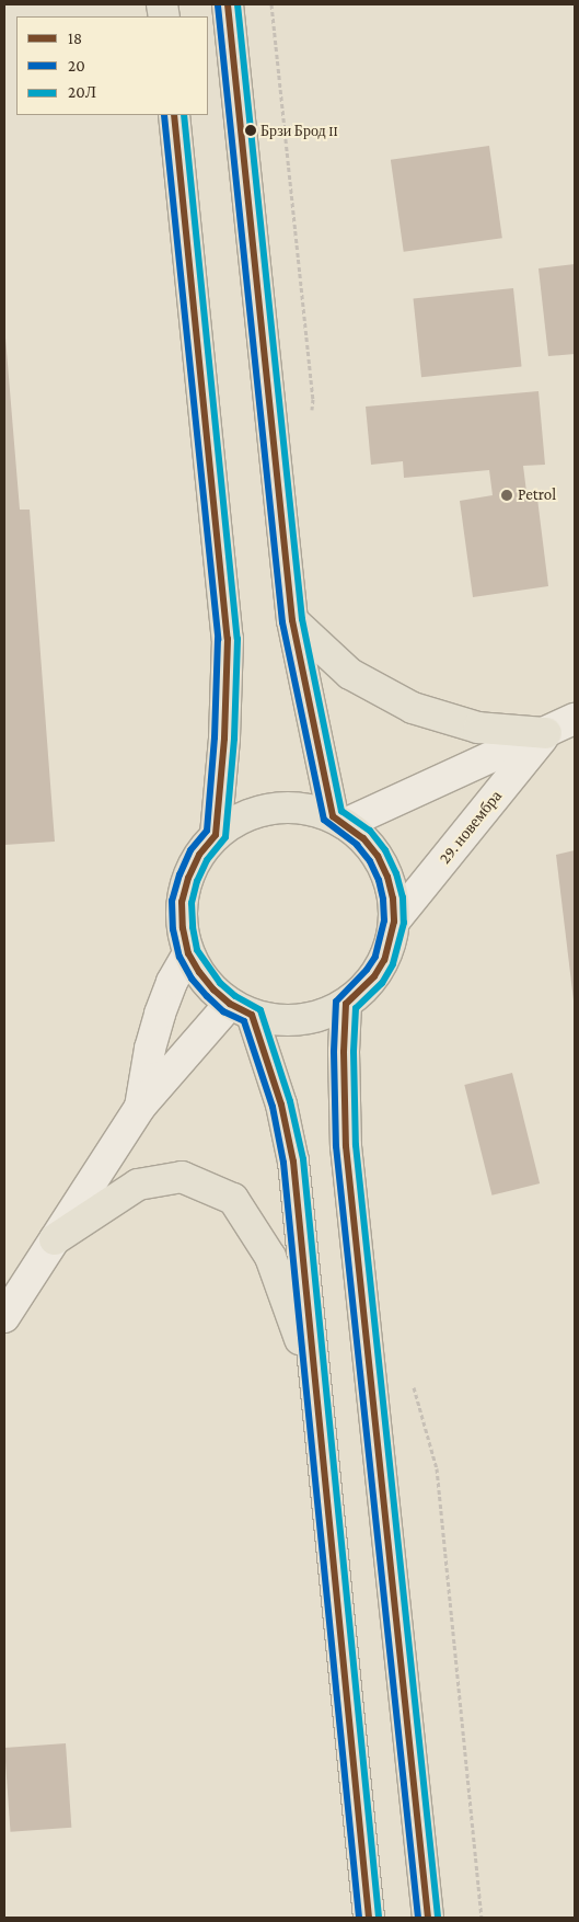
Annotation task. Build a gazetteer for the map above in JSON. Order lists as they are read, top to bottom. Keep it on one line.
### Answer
{"streets":{"street":["29. новембра"]},"places":["Брзи Брод II","Petrol"],"lines":["transit line 18","transit line 20Л","transit line 20"],"legend":["18","20","20Л"]}
